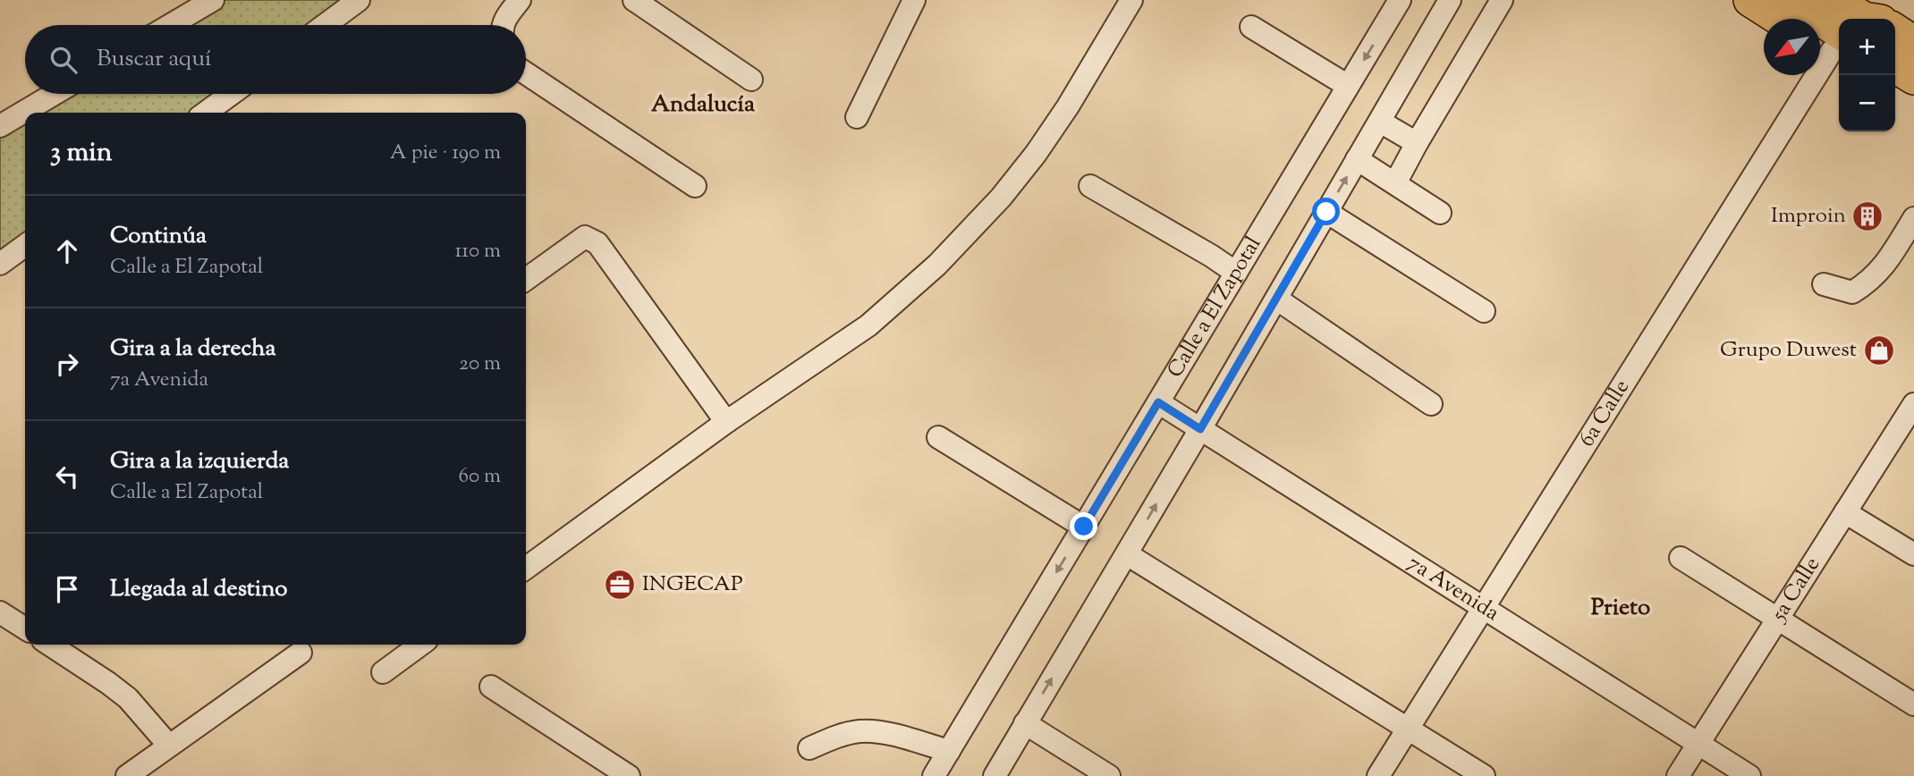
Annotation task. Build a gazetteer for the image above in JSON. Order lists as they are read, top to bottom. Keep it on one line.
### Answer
{"streets":{"street":["Calle a El Zapotal","6a Calle","7a Avenida","5a Calle"]},"crossings":[["Calle a El Zapotal","7a Avenida"],["6a Calle","7a Avenida"],["7a Avenida","5a Calle"]],"districts":["Andalucía","Prieto"],"places":{"building":["Improin"],"shop":["Grupo Duwest"],"office":["INGECAP"]},"north":"bottom left","page":{"map_buttons":["+","−"],"search":"Buscar aquí","heading":["3 min","A pie · 190 m"],"list":[["Continúa","Calle a El Zapotal","110 m"],["Gira a la derecha","7a Avenida","20 m"],["Gira a la izquierda","Calle a El Zapotal","60 m"],"Llegada al destino"]}}
